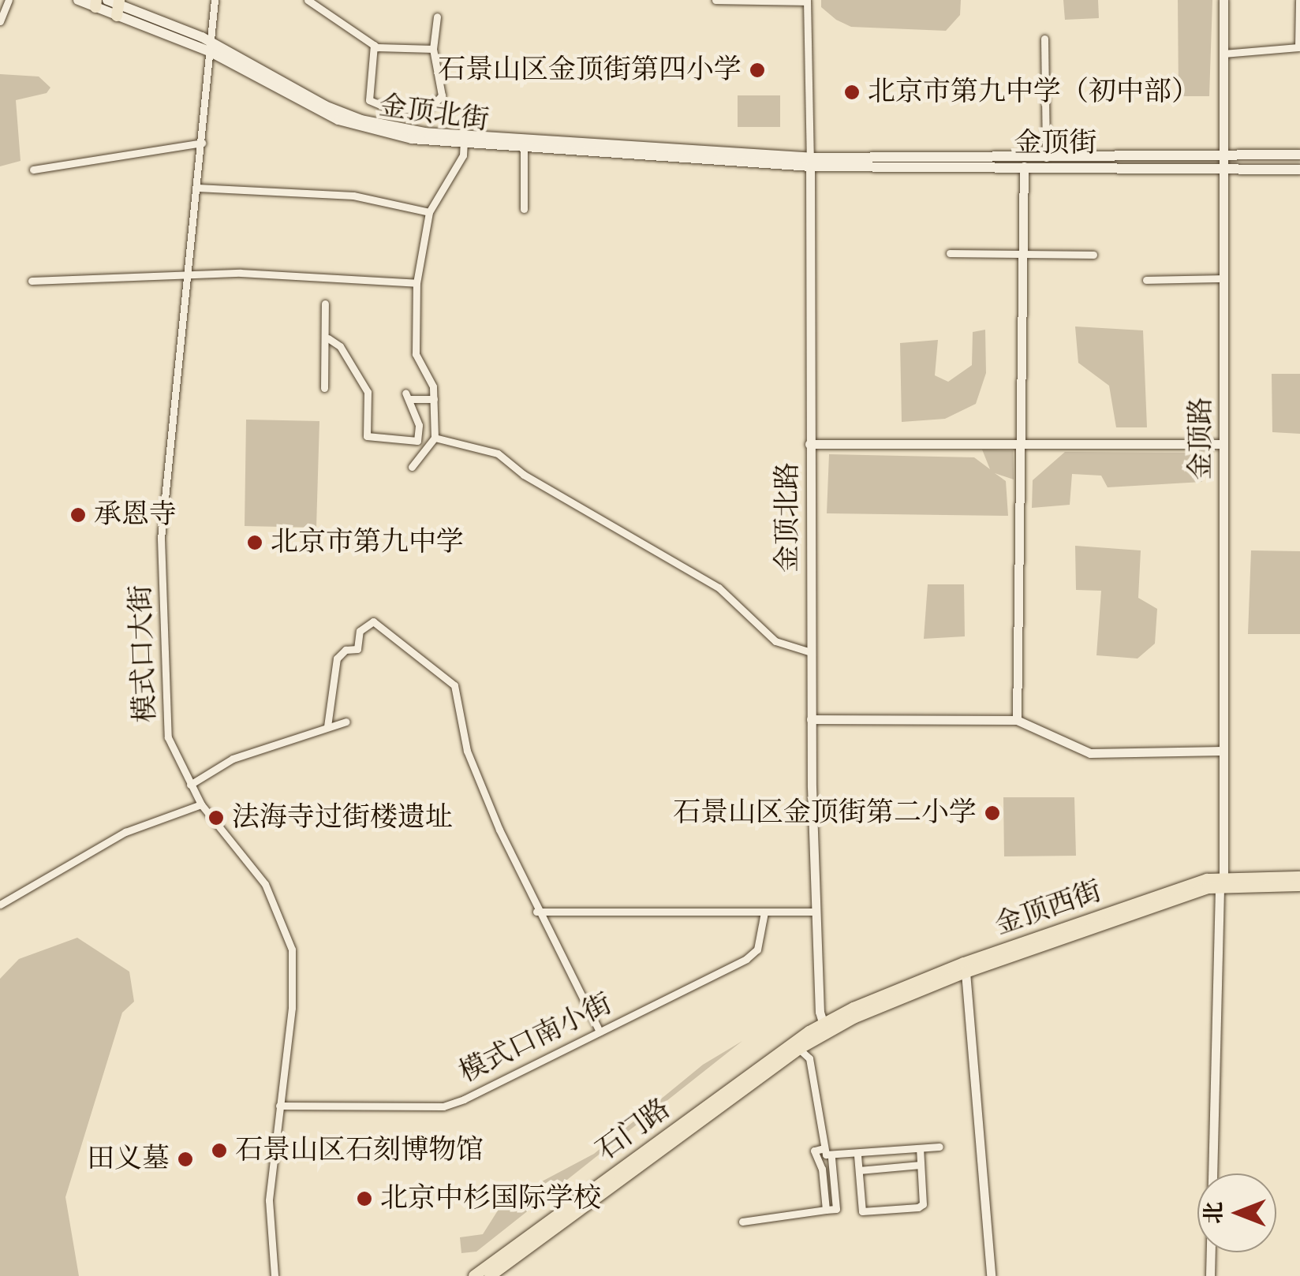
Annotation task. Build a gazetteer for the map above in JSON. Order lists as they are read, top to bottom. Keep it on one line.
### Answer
{"streets":{"highway":["金顶西街","石门路"],"main road":["金顶北街","金顶街"],"street":["金顶路","金顶北路","模式口大街","模式口南小街"]},"crossings":[["金顶北街","金顶街"],["金顶北街","金顶北路"],["金顶北街","模式口大街"],["金顶街","金顶路"],["金顶街","金顶北路"],["金顶路","金顶西街"],["金顶北路","金顶西街"],["金顶北路","石门路"],["模式口大街","模式口南小街"],["金顶西街","石门路"]],"places":["石景山区金顶街第四小学","北京市第九中学（初中部）","承恩寺","北京市第九中学","石景山区金顶街第二小学","法海寺过街楼遗址","石景山区石刻博物馆","田义墓","北京中杉国际学校"],"north":"left"}
